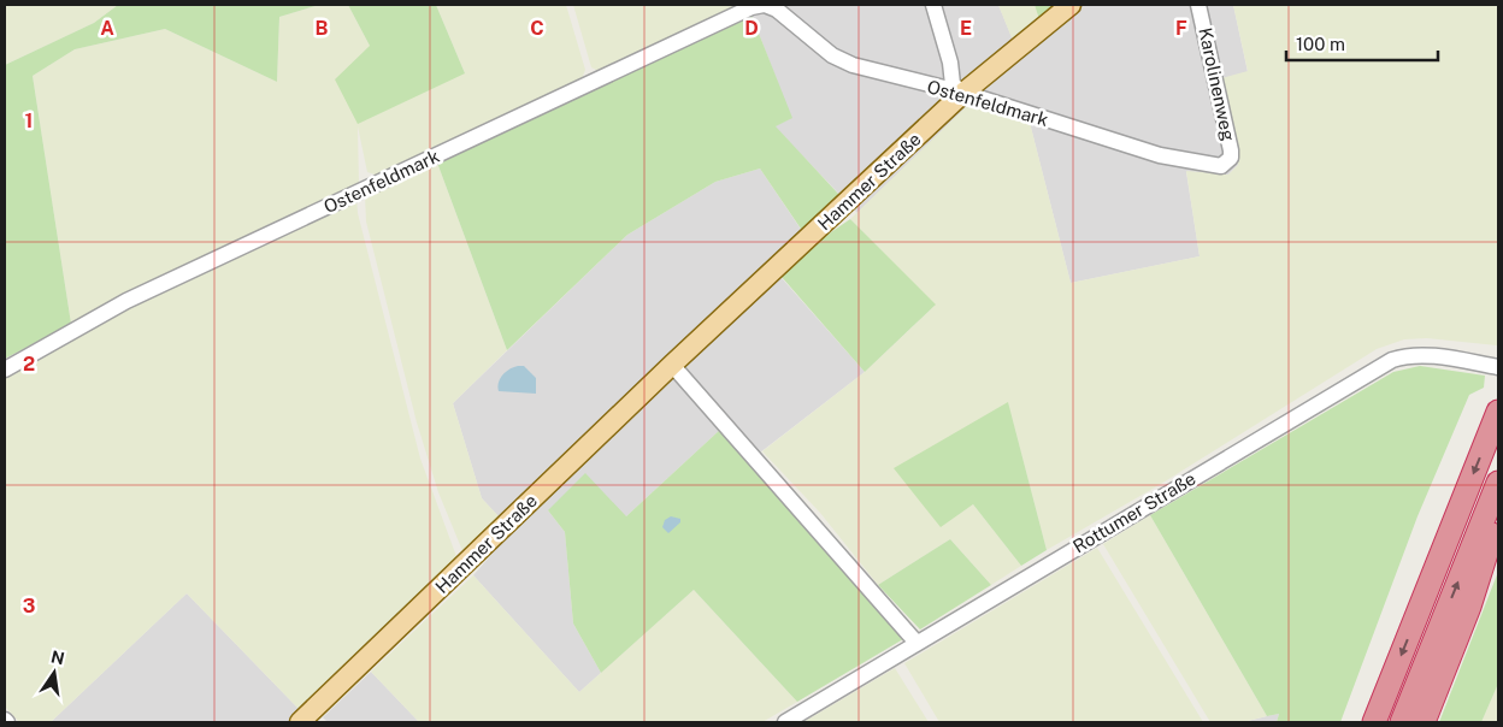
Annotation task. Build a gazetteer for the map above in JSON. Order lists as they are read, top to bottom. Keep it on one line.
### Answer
{"streets":{"main road":["Hammer Straße"],"street":["Karolinenweg","Ostenfeldmark","Rottumer Straße"]},"crossings":[["Karolinenweg","Ostenfeldmark"],["Ostenfeldmark","Hammer Straße"]],"scale_bar":"100 m","north":"top","grid":{"columns":["A","B","C","D","E","F"],"rows":["1","2","3"]}}
